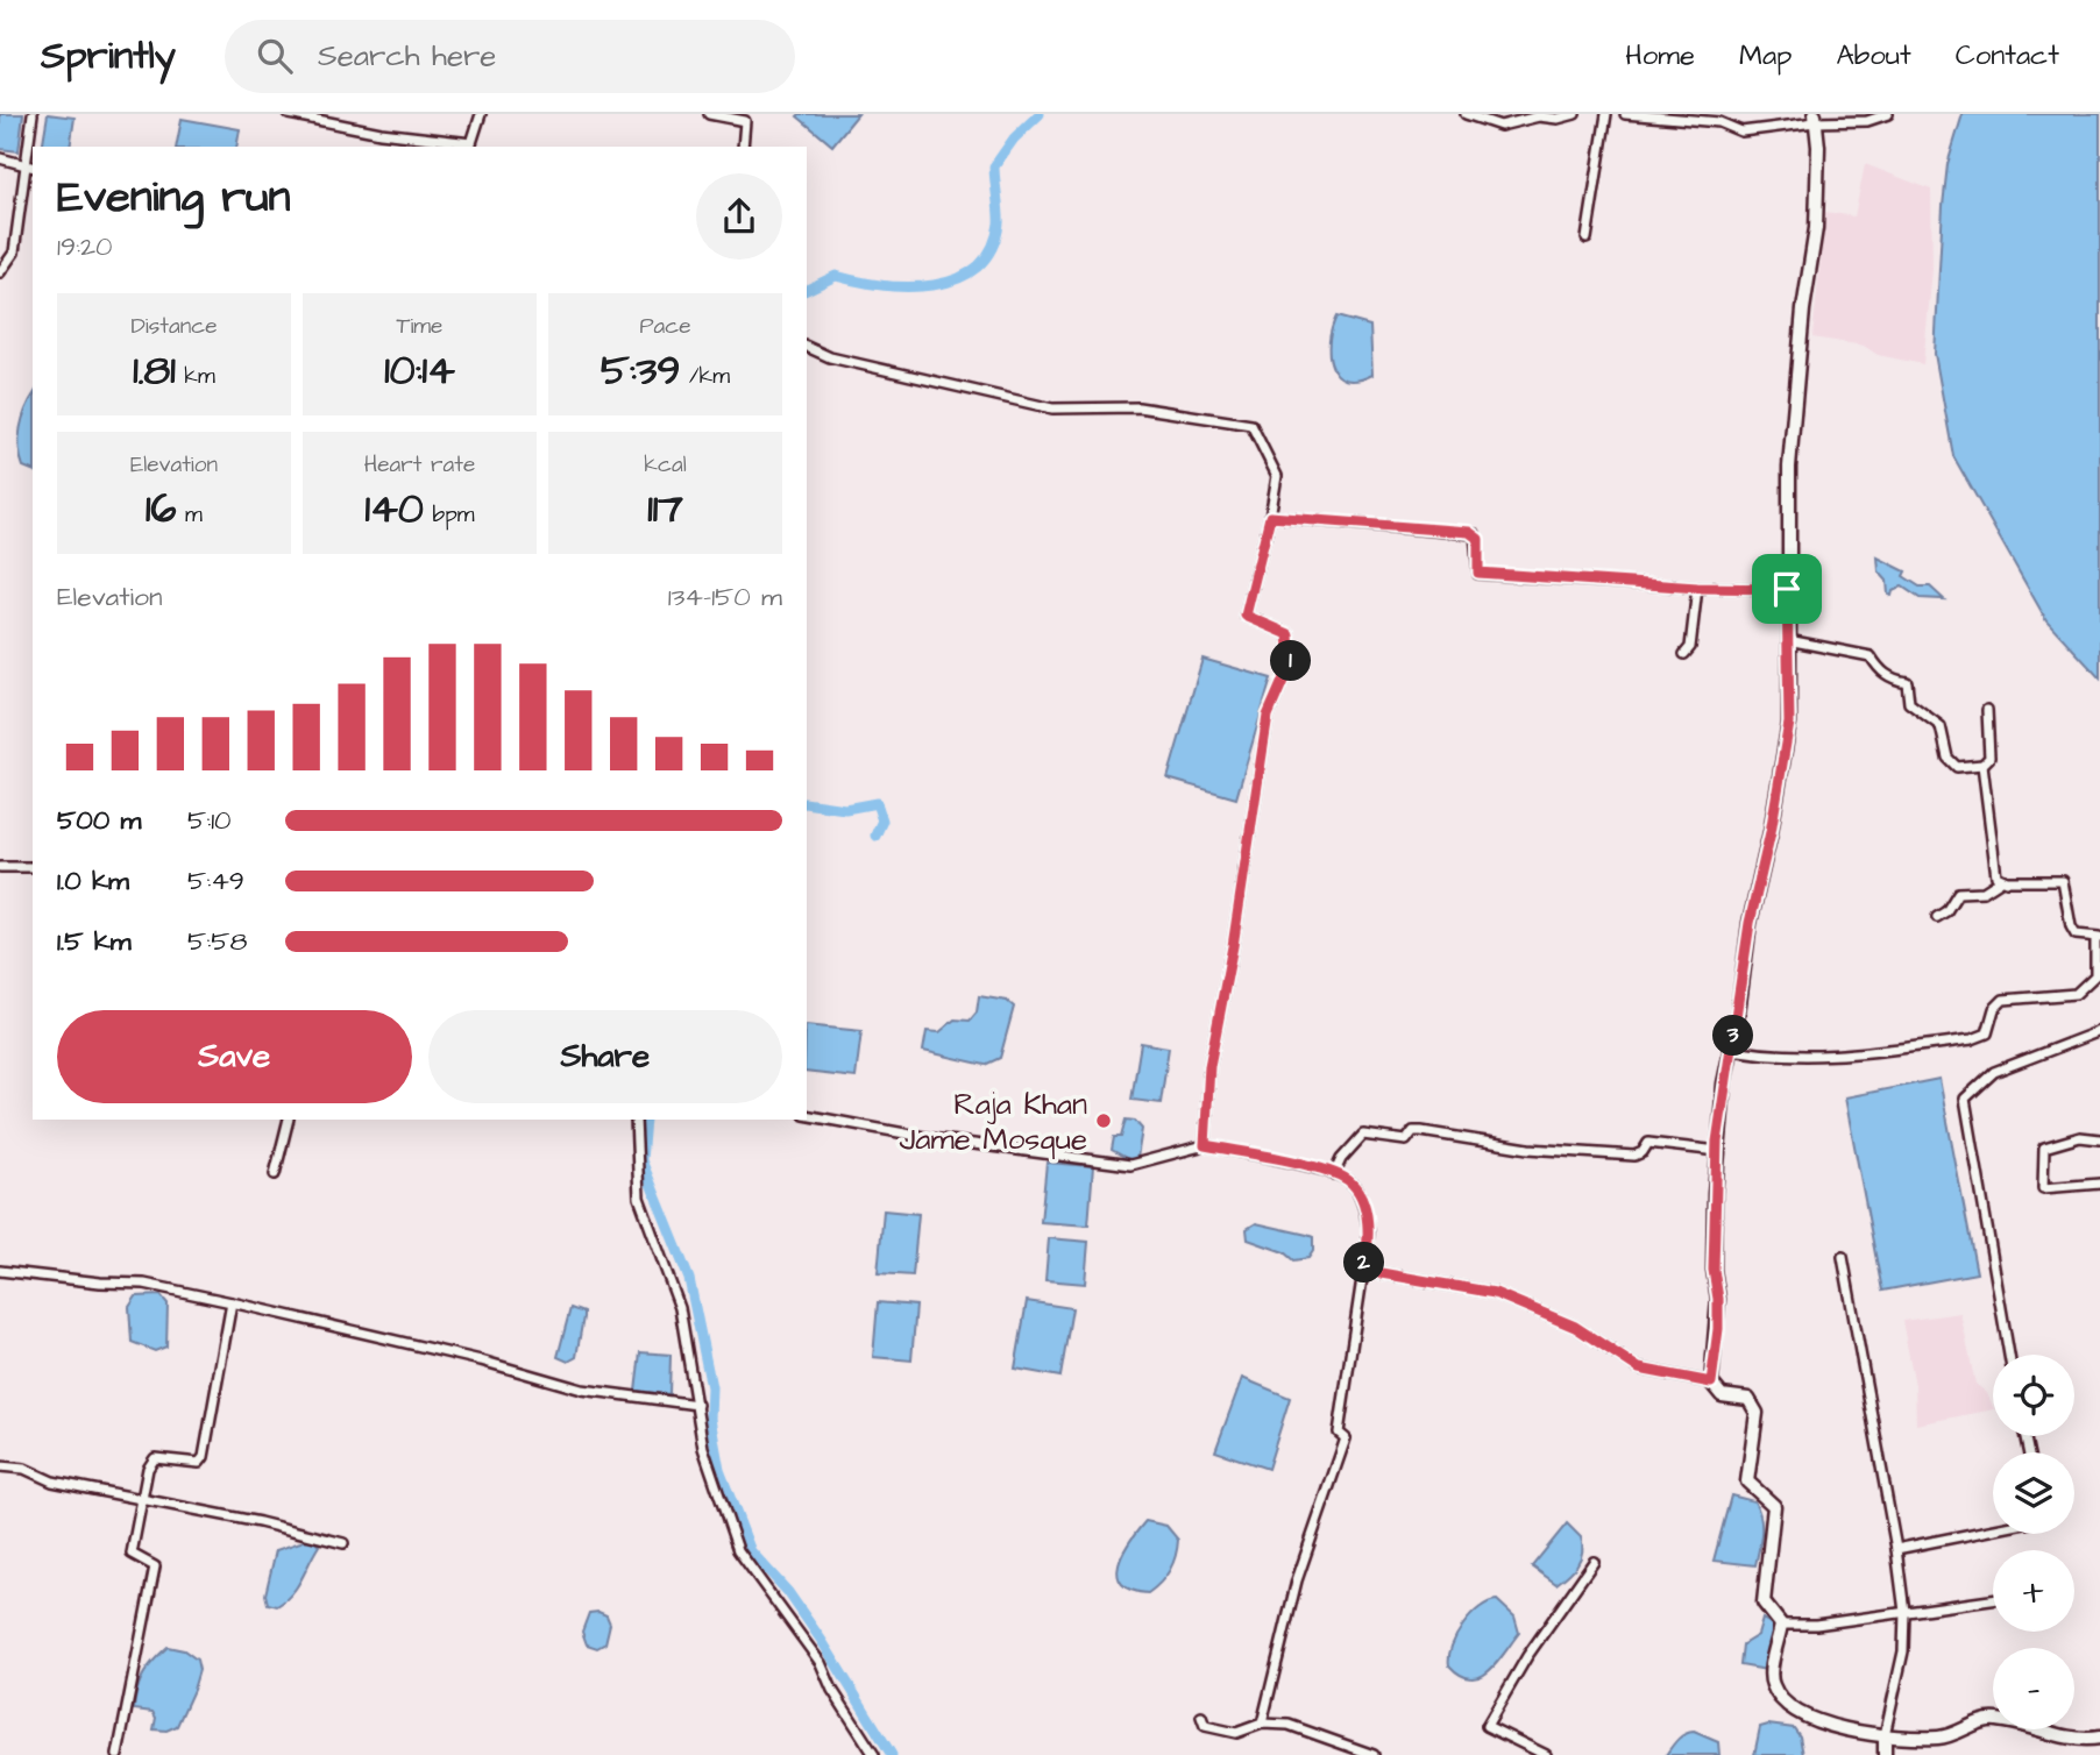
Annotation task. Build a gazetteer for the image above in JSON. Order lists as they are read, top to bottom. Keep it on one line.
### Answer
{"places":["Raja Khan Jame Mosque"],"page":{"header":"Sprintly","search":"Search here","nav":["Home","Map","About","Contact"],"heading":["Evening run","19:20"],"stats":[["Distance","1.81 km"],["Time","10:14"],["Pace","5:39 /km"],["Elevation","16 m"],["Heart rate","140 bpm"],["kcal","117"]],"chart":["Elevation","134–150 m"],"pins":["1","3","2"],"list":[{"name":"500 m","note":"5:10"},{"name":"1.0 km","note":"5:49"},{"name":"1.5 km","note":"5:58"}],"buttons":["Save","Share"],"map_buttons":["+","−"]}}
